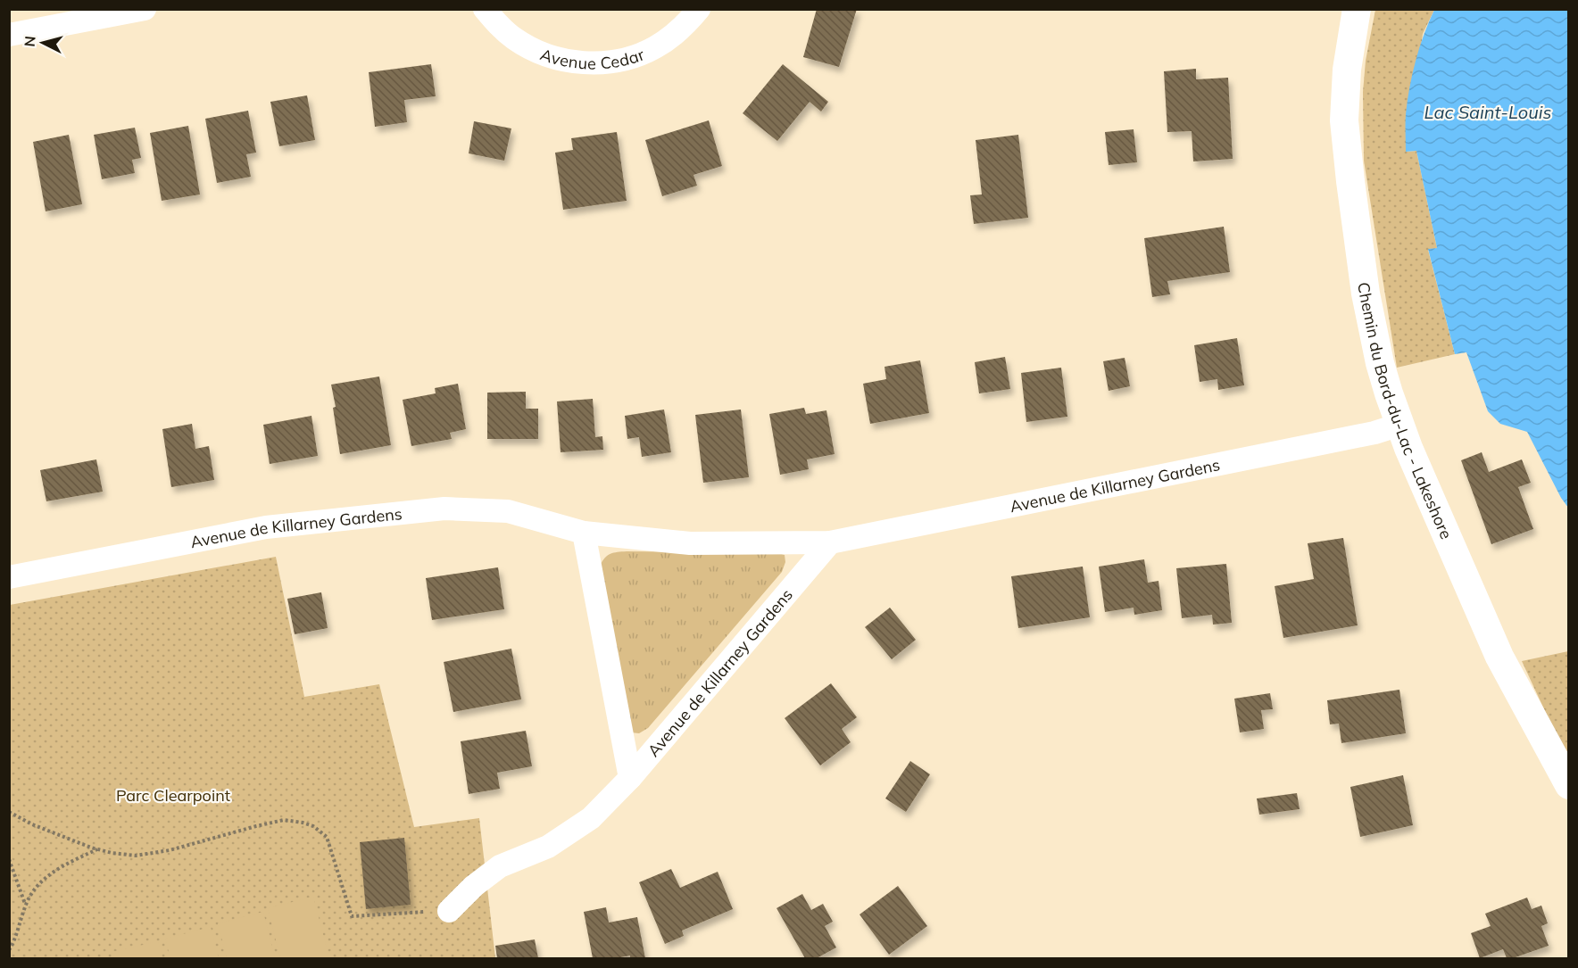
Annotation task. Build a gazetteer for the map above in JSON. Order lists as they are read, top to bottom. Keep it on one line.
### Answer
{"streets":{"street":["Avenue Cedar","Chemin du Bord-du-Lac - Lakeshore","Avenue de Killarney Gardens"]},"crossings":[["Chemin du Bord-du-Lac - Lakeshore","Avenue de Killarney Gardens"]],"water":["Lac Saint-Louis"],"parks":["Parc Clearpoint"],"north":"left"}
